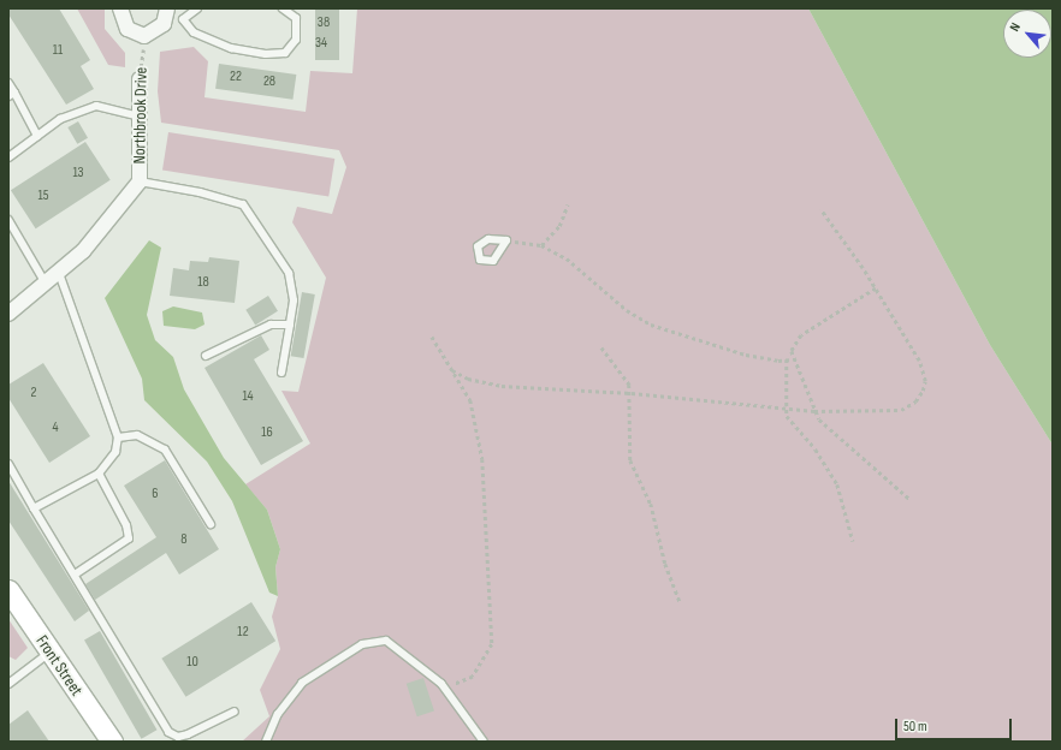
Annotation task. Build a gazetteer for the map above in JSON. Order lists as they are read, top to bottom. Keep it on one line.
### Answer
{"streets":{"main road":["Front Street"],"street":["Northbrook Drive"]},"house_numbers":["38","34","11","22","28","13","15","18","2","14","4","16","6","8","12","10"],"scale_bar":"50 m","north":"top left"}
